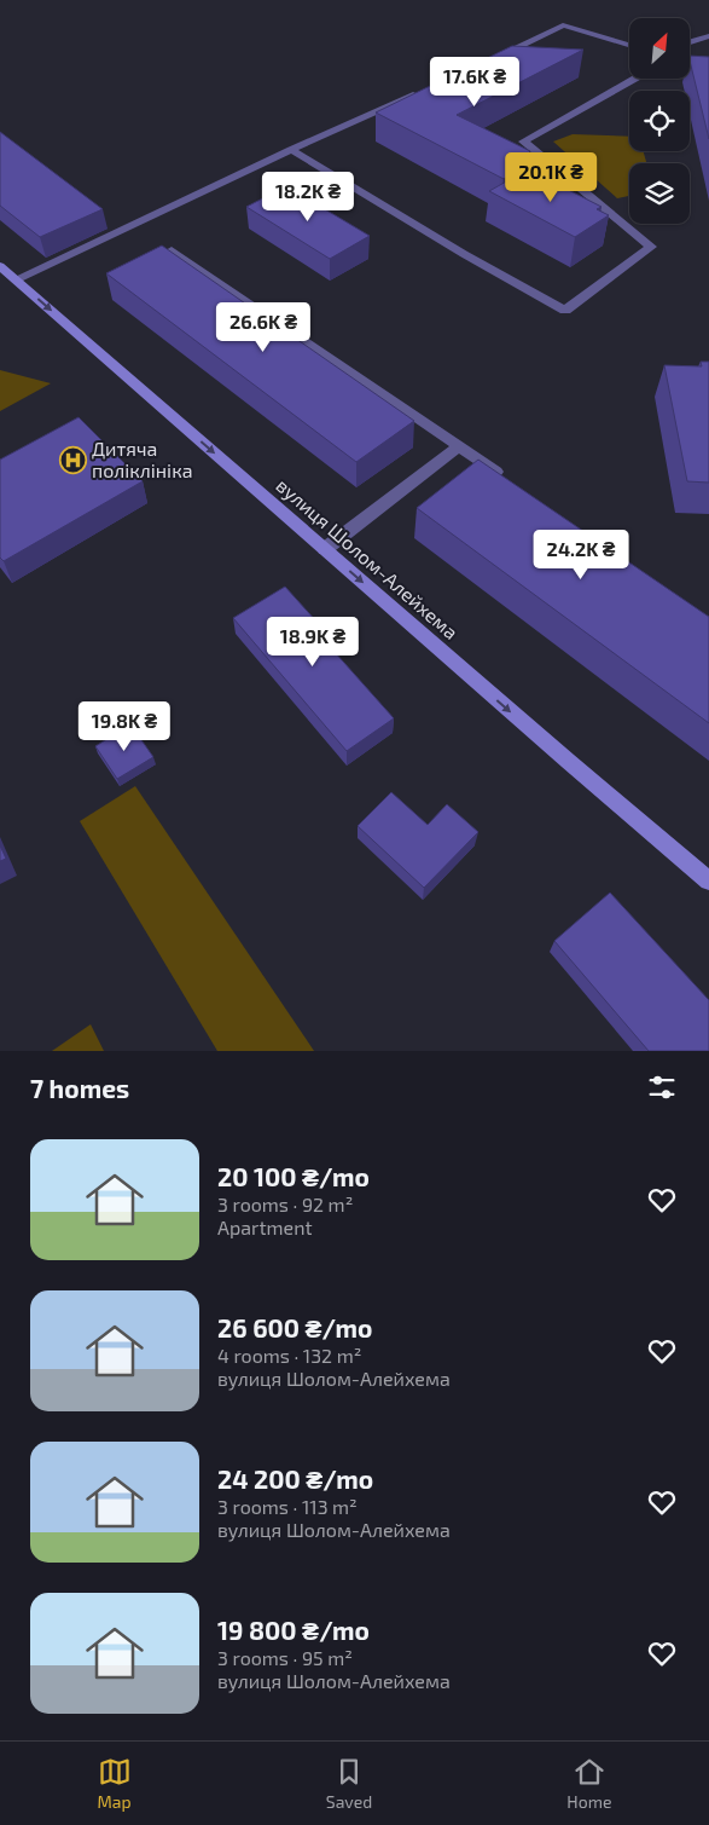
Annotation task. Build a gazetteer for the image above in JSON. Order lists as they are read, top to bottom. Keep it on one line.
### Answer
{"streets":{"street":["вулиця Шолом-Алейхема"]},"one_way":["вулиця Шолом-Алейхема"],"places":{"hospital":["Дитяча поліклініка"]},"north":"top right","page":{"price":["17.6K ₴","20.1K ₴","18.2K ₴","26.6K ₴","24.2K ₴","18.9K ₴","19.8K ₴"],"heading":"7 homes","list":[{"name":"20 100 ₴/mo","note":"3 rooms · 92 m² · Apartment"},{"name":"26 600 ₴/mo","note":"4 rooms · 132 m² · вулиця Шолом-Алейхема"},{"name":"24 200 ₴/mo","note":"3 rooms · 113 m² · вулиця Шолом-Алейхема"},{"name":"19 800 ₴/mo","note":"3 rooms · 95 m² · вулиця Шолом-Алейхема"}],"tabs":["Map","Saved","Home"]}}
